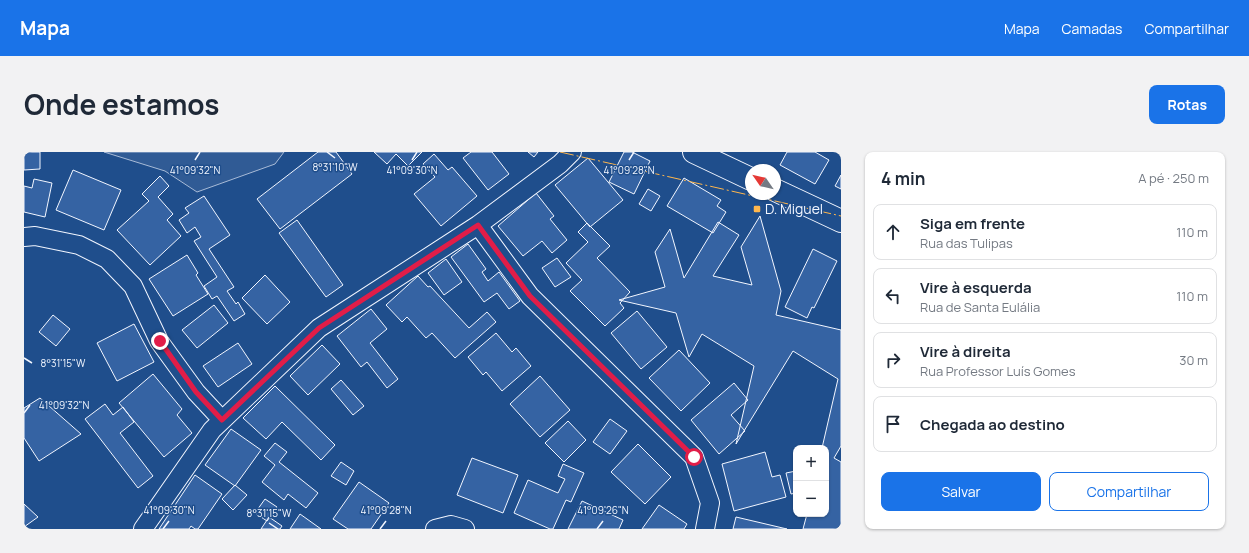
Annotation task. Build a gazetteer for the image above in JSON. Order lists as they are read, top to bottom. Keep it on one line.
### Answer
{"places":{"transit":["D. Miguel"]},"north":"top left","page":{"header":"Mapa","nav":["Mapa","Camadas","Compartilhar"],"title":"Onde estamos","buttons":["Rotas",["Salvar","Compartilhar"]],"heading":["4 min","A pé · 250 m"],"list":[["Siga em frente","Rua das Tulipas","110 m"],["Vire à esquerda","Rua de Santa Eulália","110 m"],["Vire à direita","Rua Professor Luís Gomes","30 m"],"Chegada ao destino"],"map_buttons":["+","−"]},"coordinates":["8°31'10\"W","41°09'32\"N","41°09'30\"N","41°09'28\"N","8°31'15\"W","41°09'26\"N"]}
